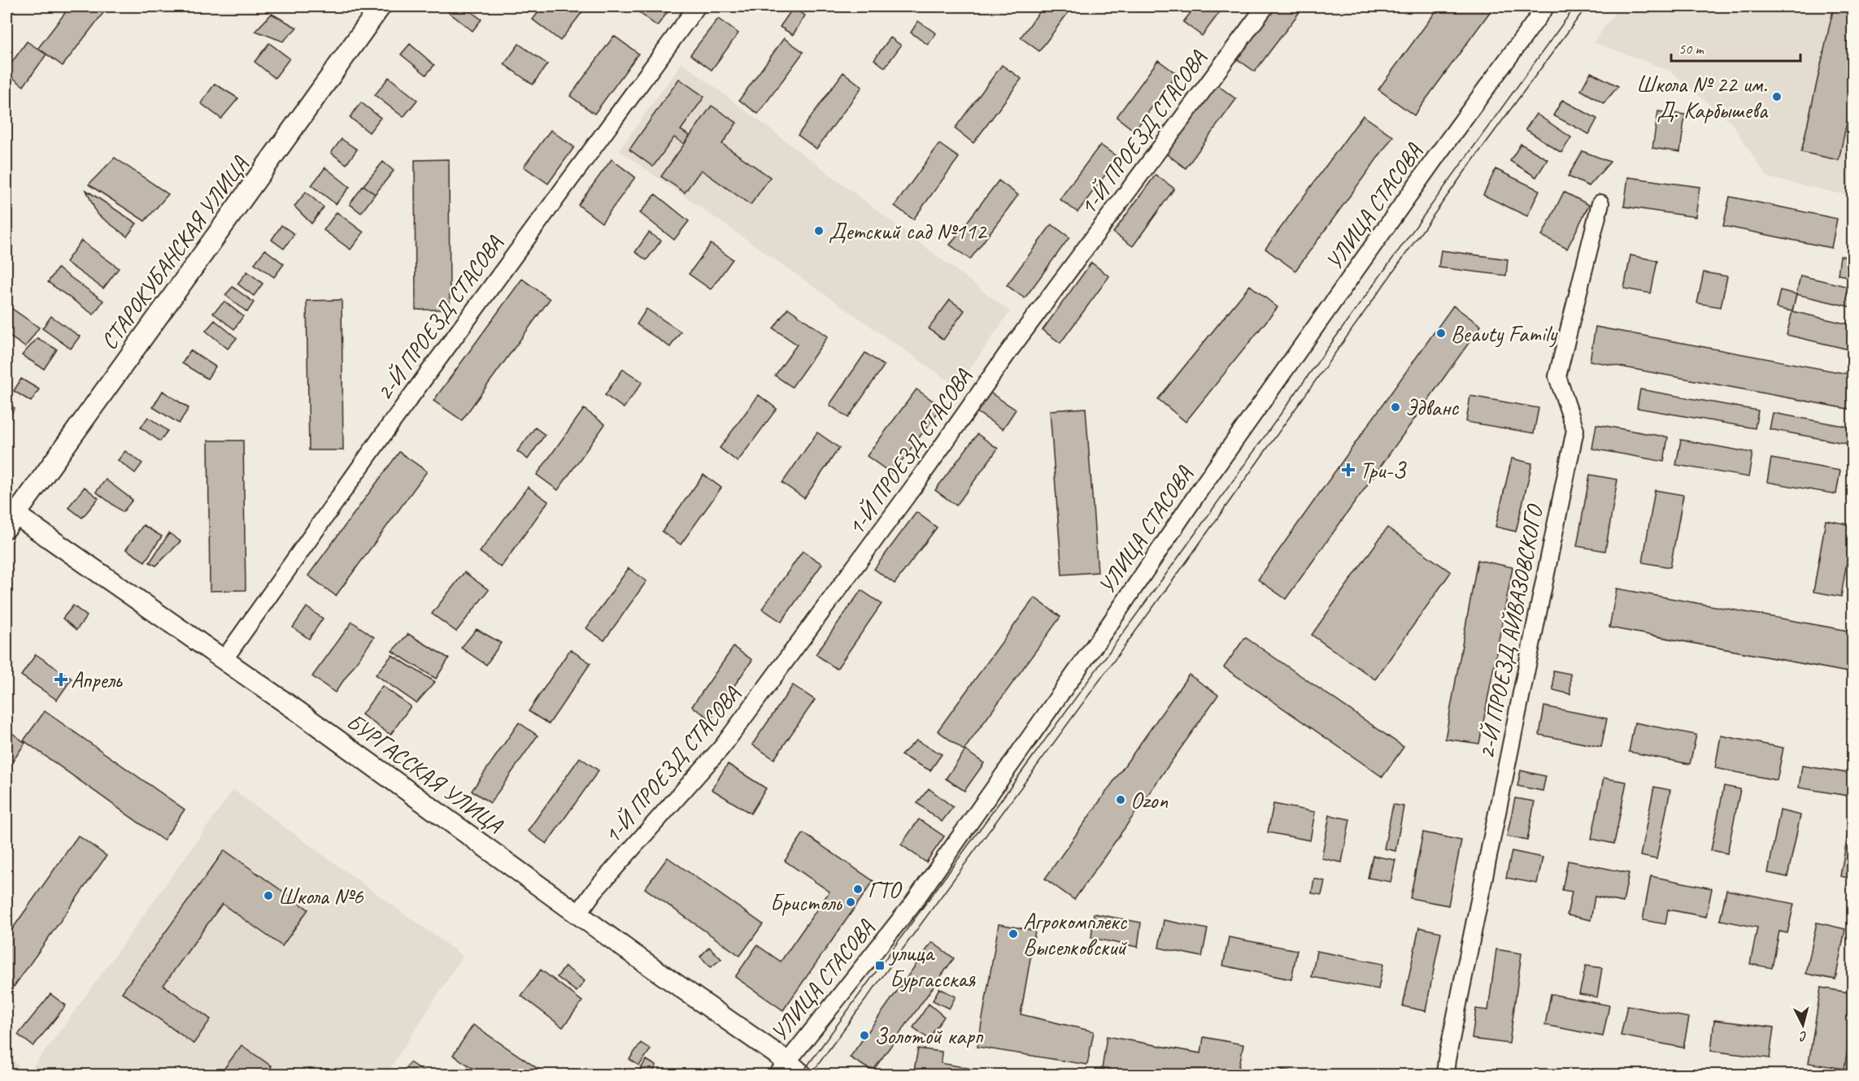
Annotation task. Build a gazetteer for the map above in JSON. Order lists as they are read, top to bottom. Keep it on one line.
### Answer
{"streets":{"street":["1-Й ПРОЕЗД СТАСОВА","УЛИЦА СТАСОВА","СТАРОКУБАНСКАЯ УЛИЦА","2-Й ПРОЕЗД СТАСОВА","2-Й ПРОЕЗД АЙВАЗОВСКОГО","БУРГАССКАЯ УЛИЦА"]},"crossings":[["1-Й ПРОЕЗД СТАСОВА","БУРГАССКАЯ УЛИЦА"],["УЛИЦА СТАСОВА","БУРГАССКАЯ УЛИЦА"],["СТАРОКУБАНСКАЯ УЛИЦА","БУРГАССКАЯ УЛИЦА"],["2-Й ПРОЕЗД СТАСОВА","БУРГАССКАЯ УЛИЦА"]],"places":{"other":["Школа № 22 им. Д. Карбышева","Детский сад №112","Beauty Family","Эдванс","Ozon","ГТО","Школа №6","Бристоль","Агрокомплекс Выселковский","Золотой карп"],"health":["Три-З","Апрель"],"transit":["улица Бургасская"]},"scale_bar":"50 m","north":"bottom"}
